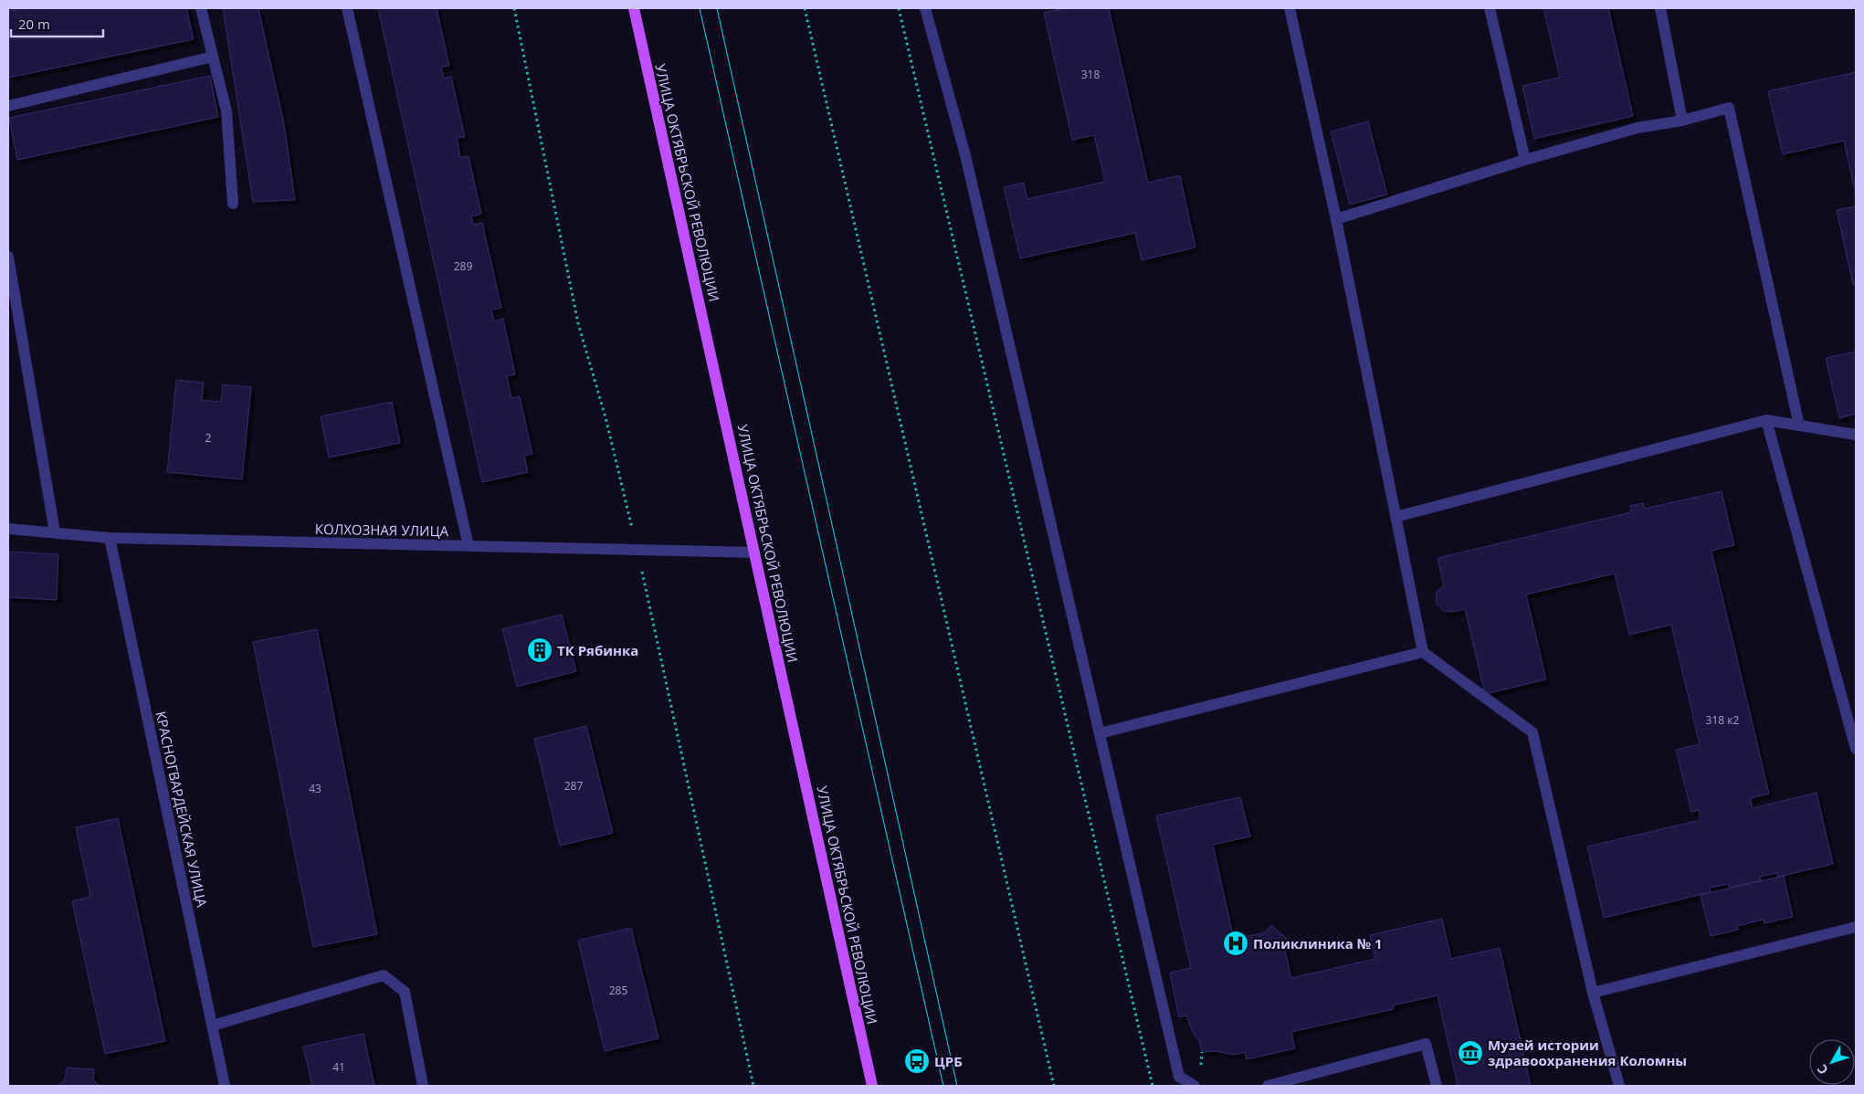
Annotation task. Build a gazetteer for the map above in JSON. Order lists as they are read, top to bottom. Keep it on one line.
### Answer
{"streets":{"main road":["УЛИЦА ОКТЯБРЬСКОЙ РЕВОЛЮЦИИ"],"street":["КОЛХОЗНАЯ УЛИЦА","КРАСНОГВАРДЕЙСКАЯ УЛИЦА"]},"crossings":[["УЛИЦА ОКТЯБРЬСКОЙ РЕВОЛЮЦИИ","КОЛХОЗНАЯ УЛИЦА"],["КОЛХОЗНАЯ УЛИЦА","КРАСНОГВАРДЕЙСКАЯ УЛИЦА"]],"places":{"building":["ТК Рябинка"],"hospital":["Поликлиника № 1"],"museum":["Музей истории здравоохранения Коломны"],"bus stop":["ЦРБ"]},"house_numbers":["318","289","2","318 к2","287","43","285","41"],"scale_bar":"20 m","north":"bottom left"}
